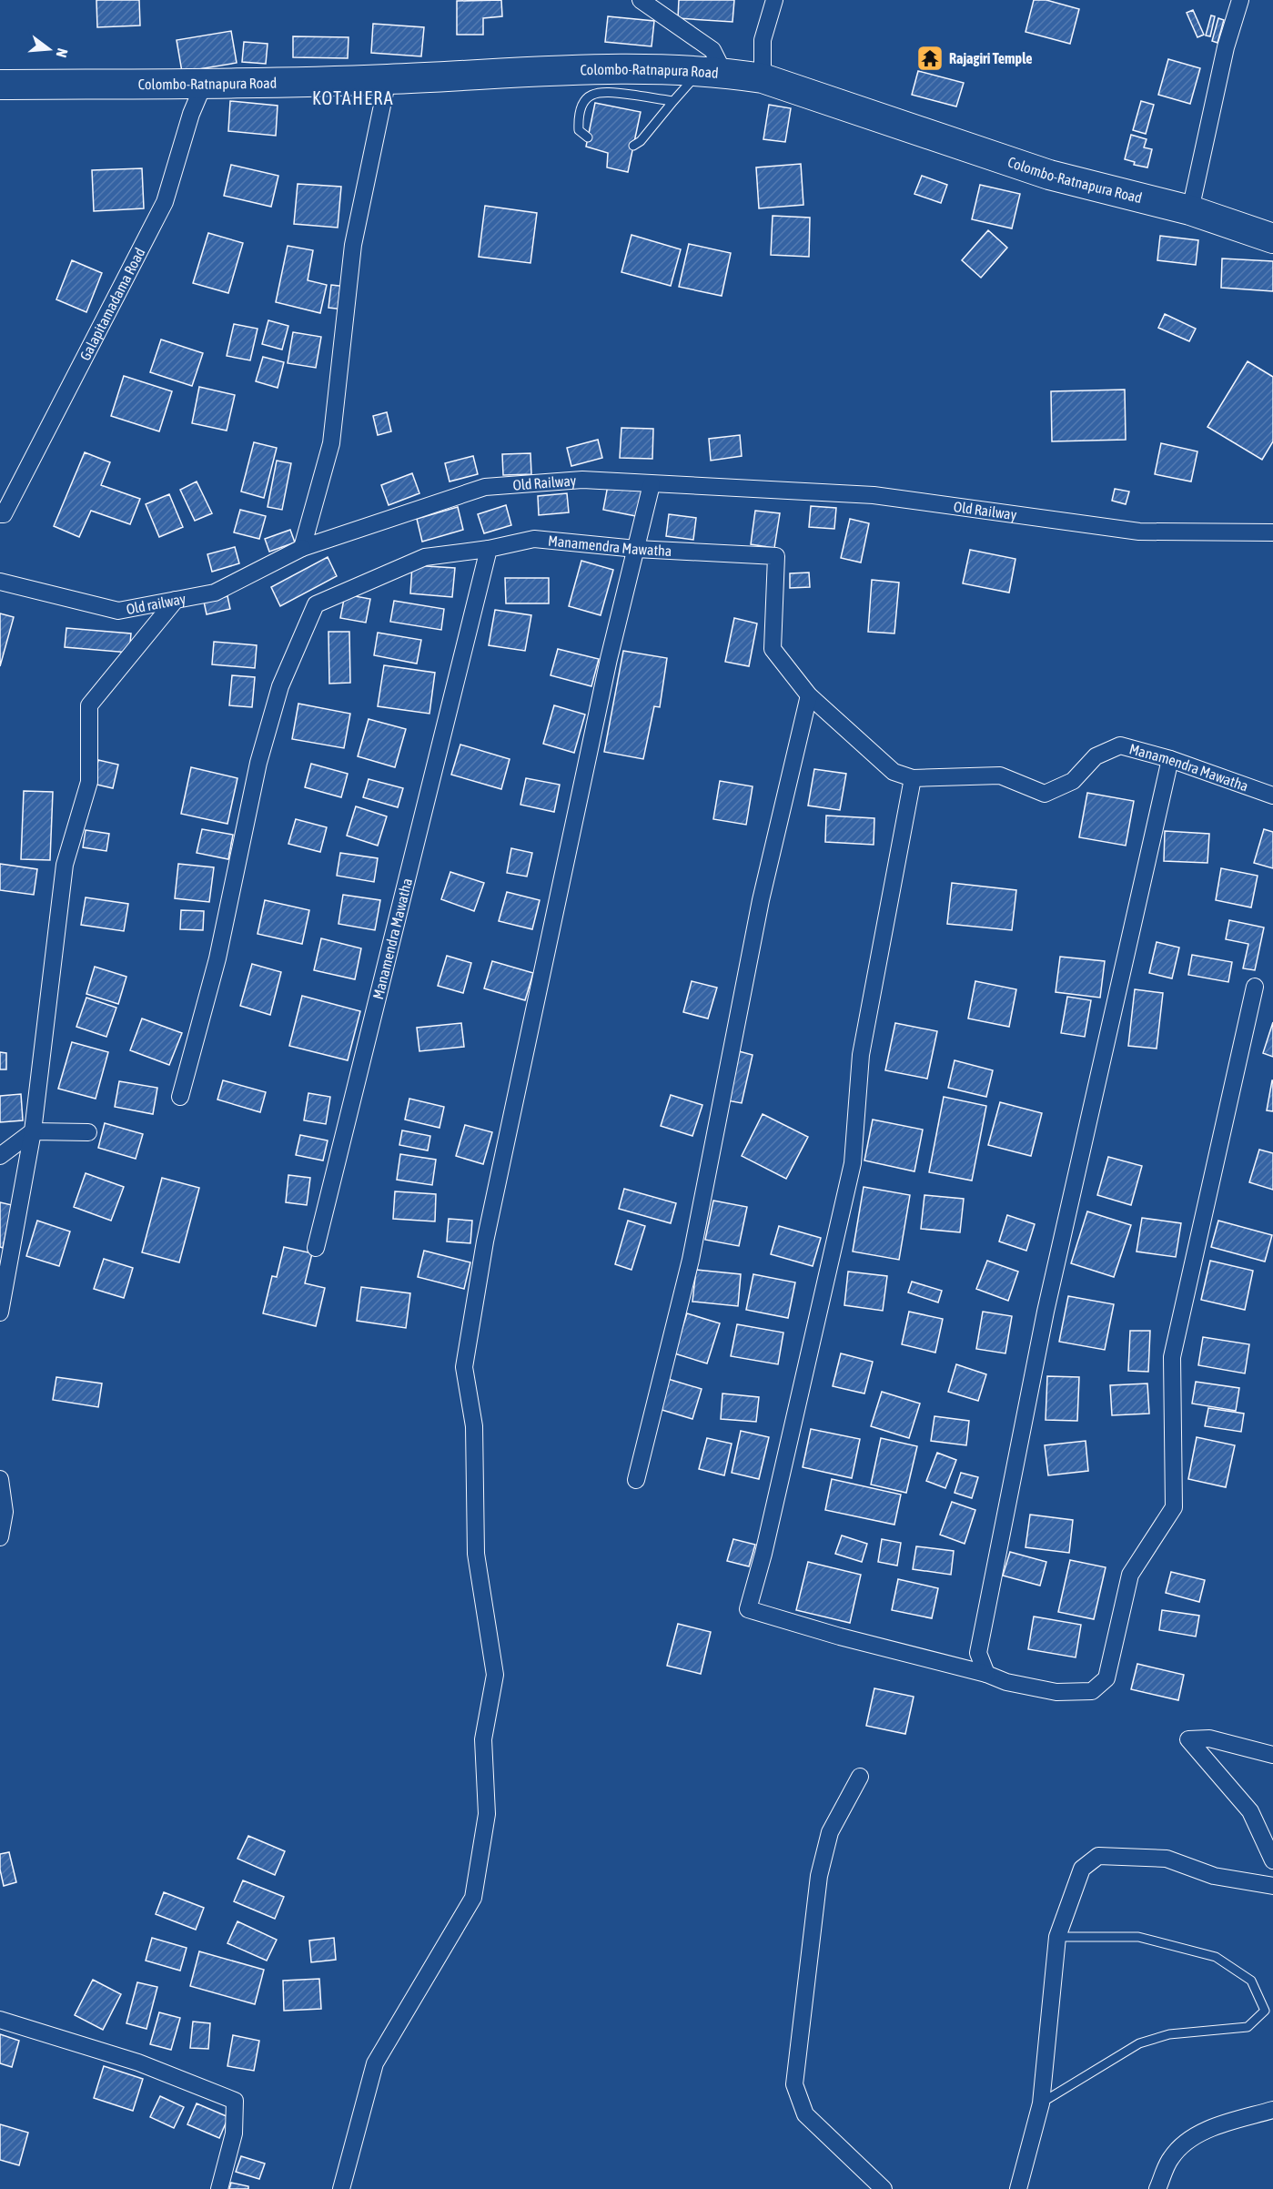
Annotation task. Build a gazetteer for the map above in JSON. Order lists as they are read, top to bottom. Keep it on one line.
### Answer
{"streets":{"highway":["Colombo-Ratnapura Road"],"street":["Galapitamadama Road","Old Railway","Manamendra Mawatha","Old railway"]},"crossings":[["Colombo-Ratnapura Road","Galapitamadama Road"],["Old Railway","Old railway"]],"districts":["KOTAHERA"],"places":{"temple":["Rajagiri Temple"]},"north":"right"}
